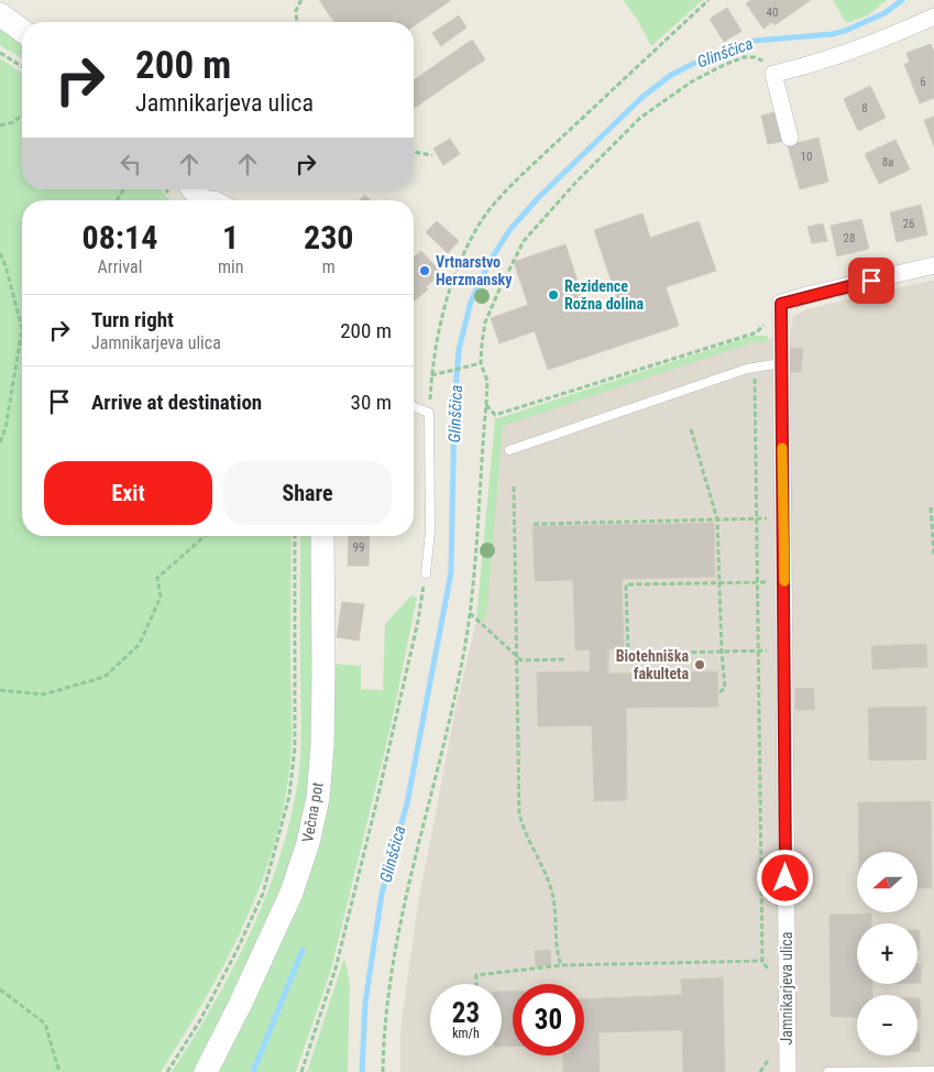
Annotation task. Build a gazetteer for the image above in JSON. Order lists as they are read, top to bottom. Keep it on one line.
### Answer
{"streets":{"main road":["Večna pot"],"street":["Jamnikarjeva ulica"]},"water":["Glinščica"],"places":["Vrtnarstvo Herzmansky","Rezidence Rožna dolina","Biotehniška fakulteta"],"house_numbers":["40","6","8","10","8a","26","28","99"],"north":"left","page":{"turn":["200 m","Jamnikarjeva ulica"],"eta":["08:14","Arrival","1","min","230","m"],"list":[{"name":"Turn right","note":"Jamnikarjeva ulica","value":"200 m"},{"name":"Arrive at destination","value":"30 m"}],"buttons":["Exit","Share"],"map_buttons":["+","−"],"speed":"23 km/h","limit":"30"}}
